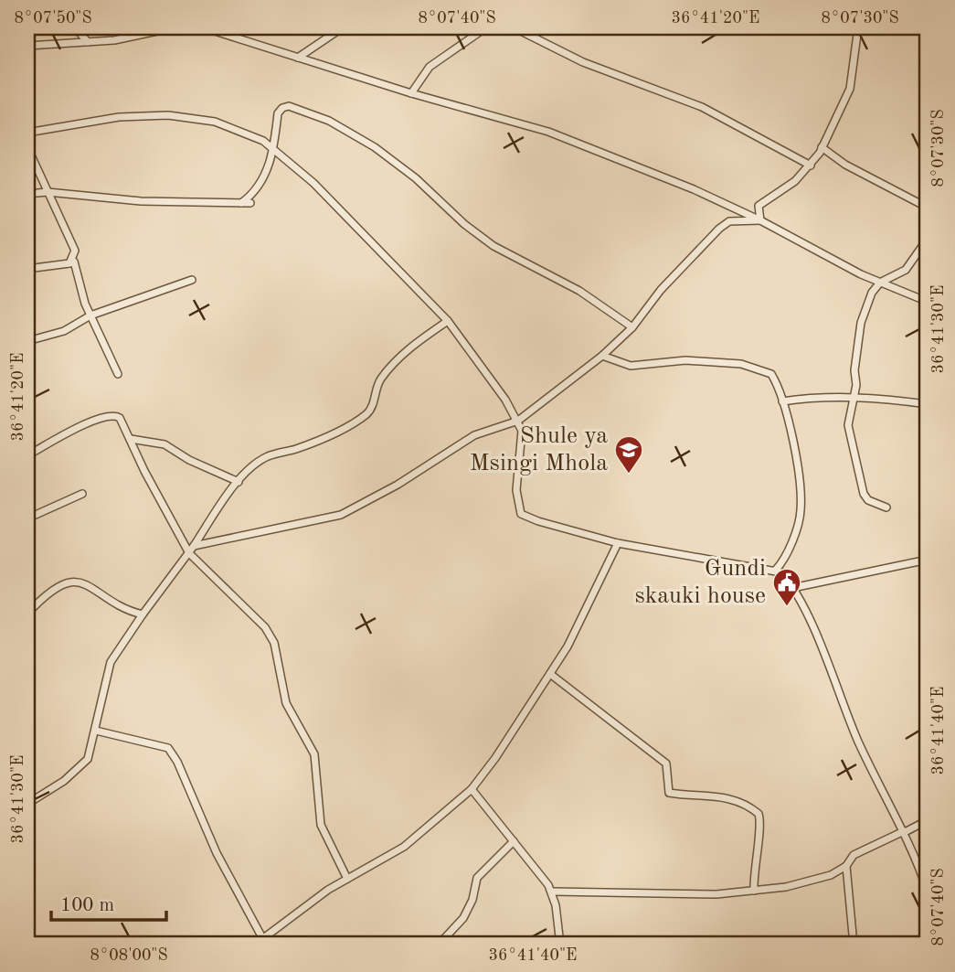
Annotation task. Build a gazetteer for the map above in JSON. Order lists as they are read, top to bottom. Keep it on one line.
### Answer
{"places":{"school or university":["Shule ya Msingi Mhola"],"public building":["Gundi skauki house"]},"scale_bar":"100 m","coordinates":["8°07'50\"S","8°07'40\"S","36°41'20\"E","8°07'30\"S","36°41'30\"E","36°41'40\"E","8°08'00\"S"]}
